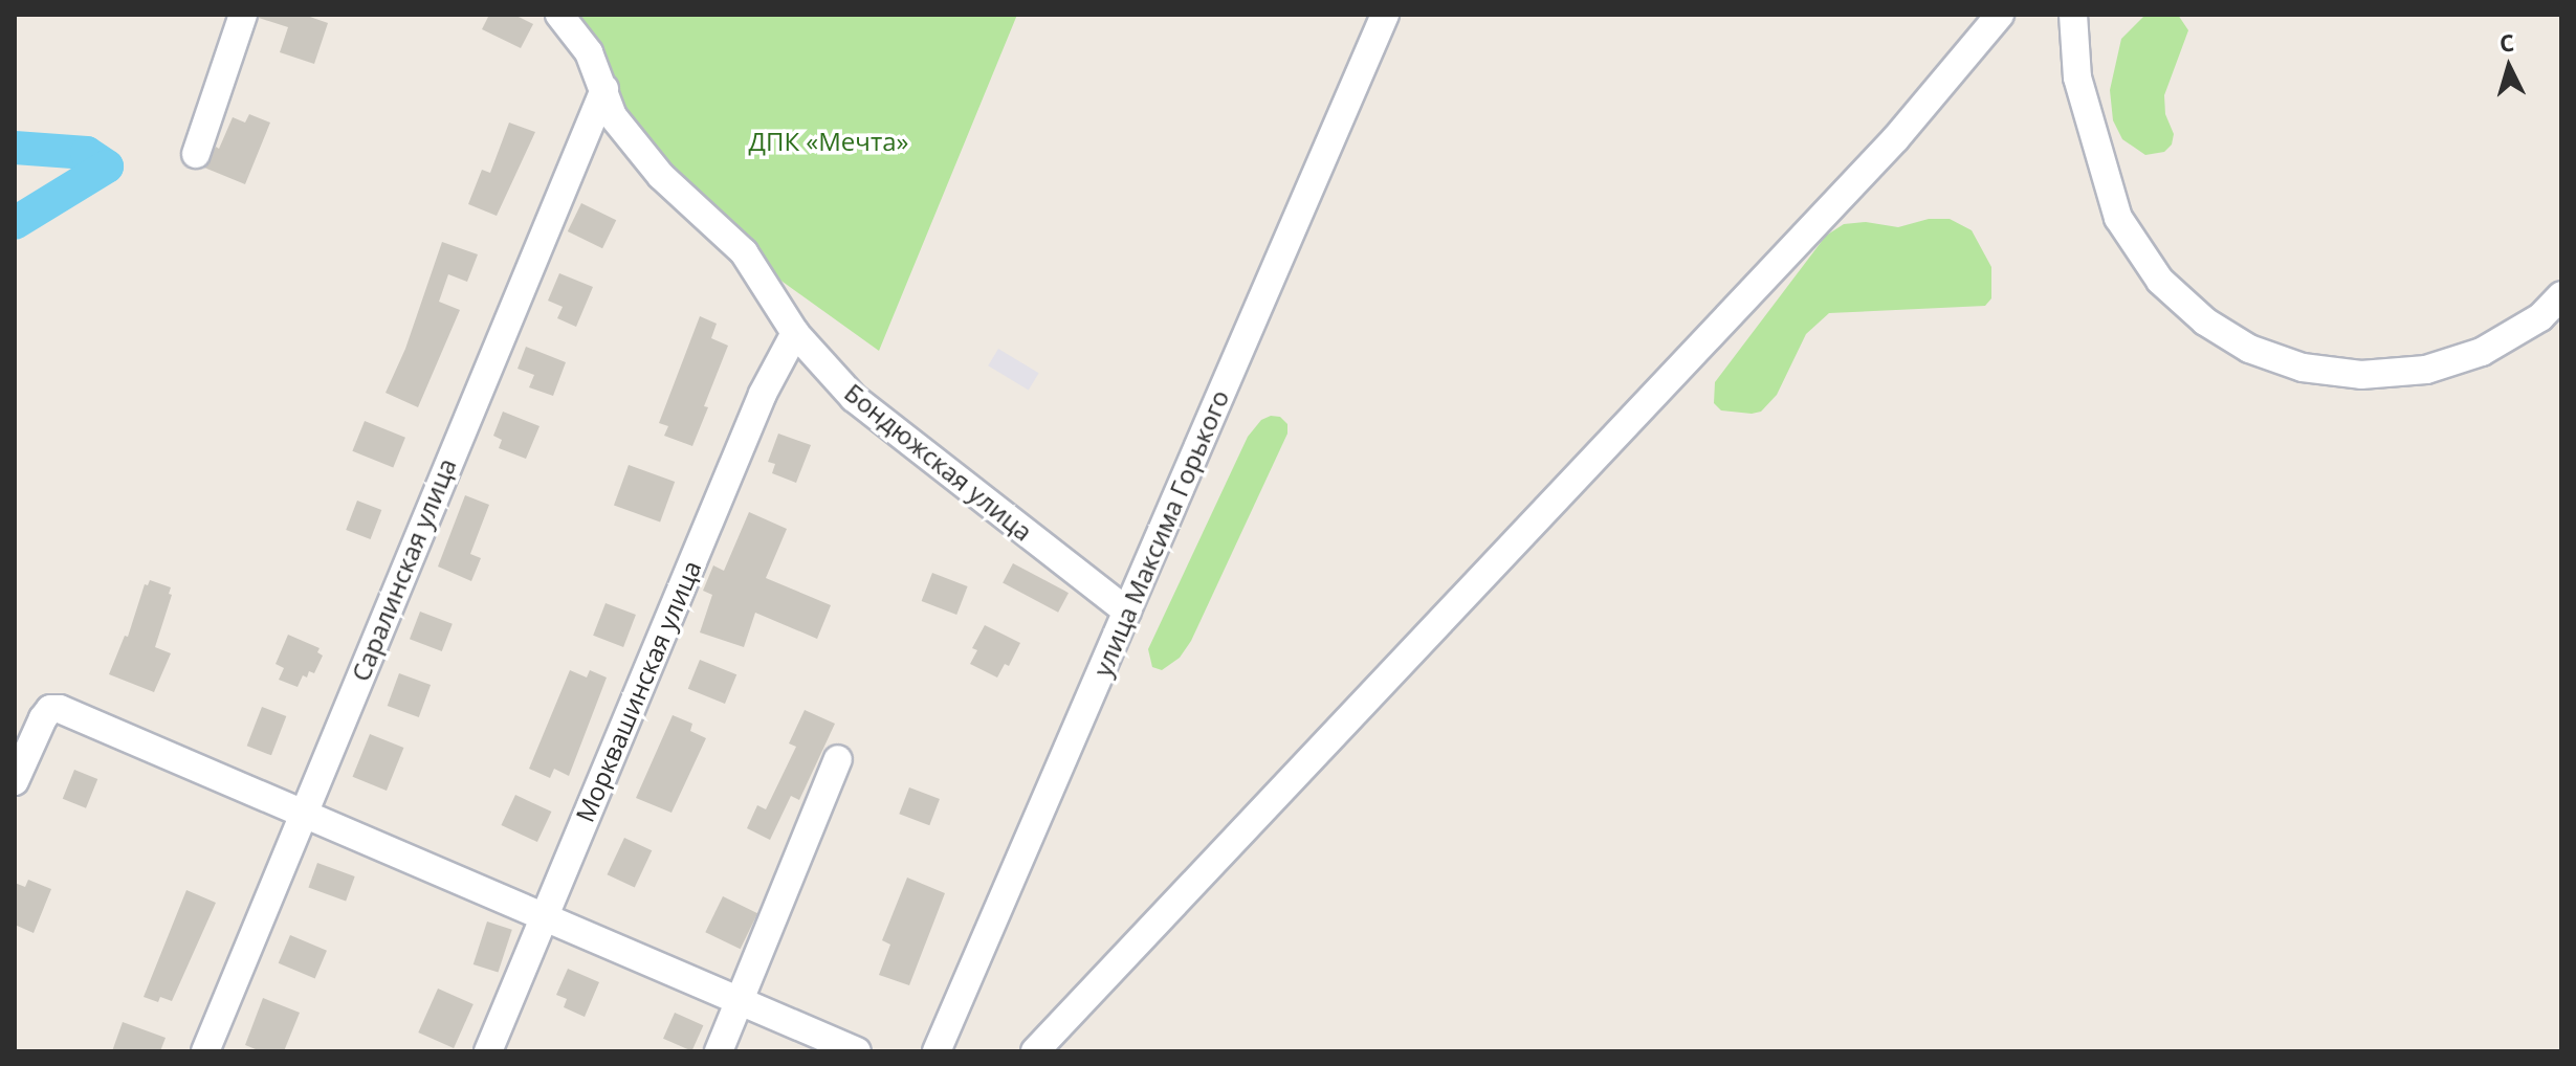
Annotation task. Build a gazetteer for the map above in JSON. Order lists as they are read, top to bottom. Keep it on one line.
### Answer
{"streets":{"street":["Бондюжская улица","улица Максима Горького","Саралинская улица","Морквашинская улица"]},"crossings":[["Бондюжская улица","улица Максима Горького"],["Бондюжская улица","Саралинская улица"],["Бондюжская улица","Морквашинская улица"]],"parks":["ДПК «Мечта»"],"north":"top"}
